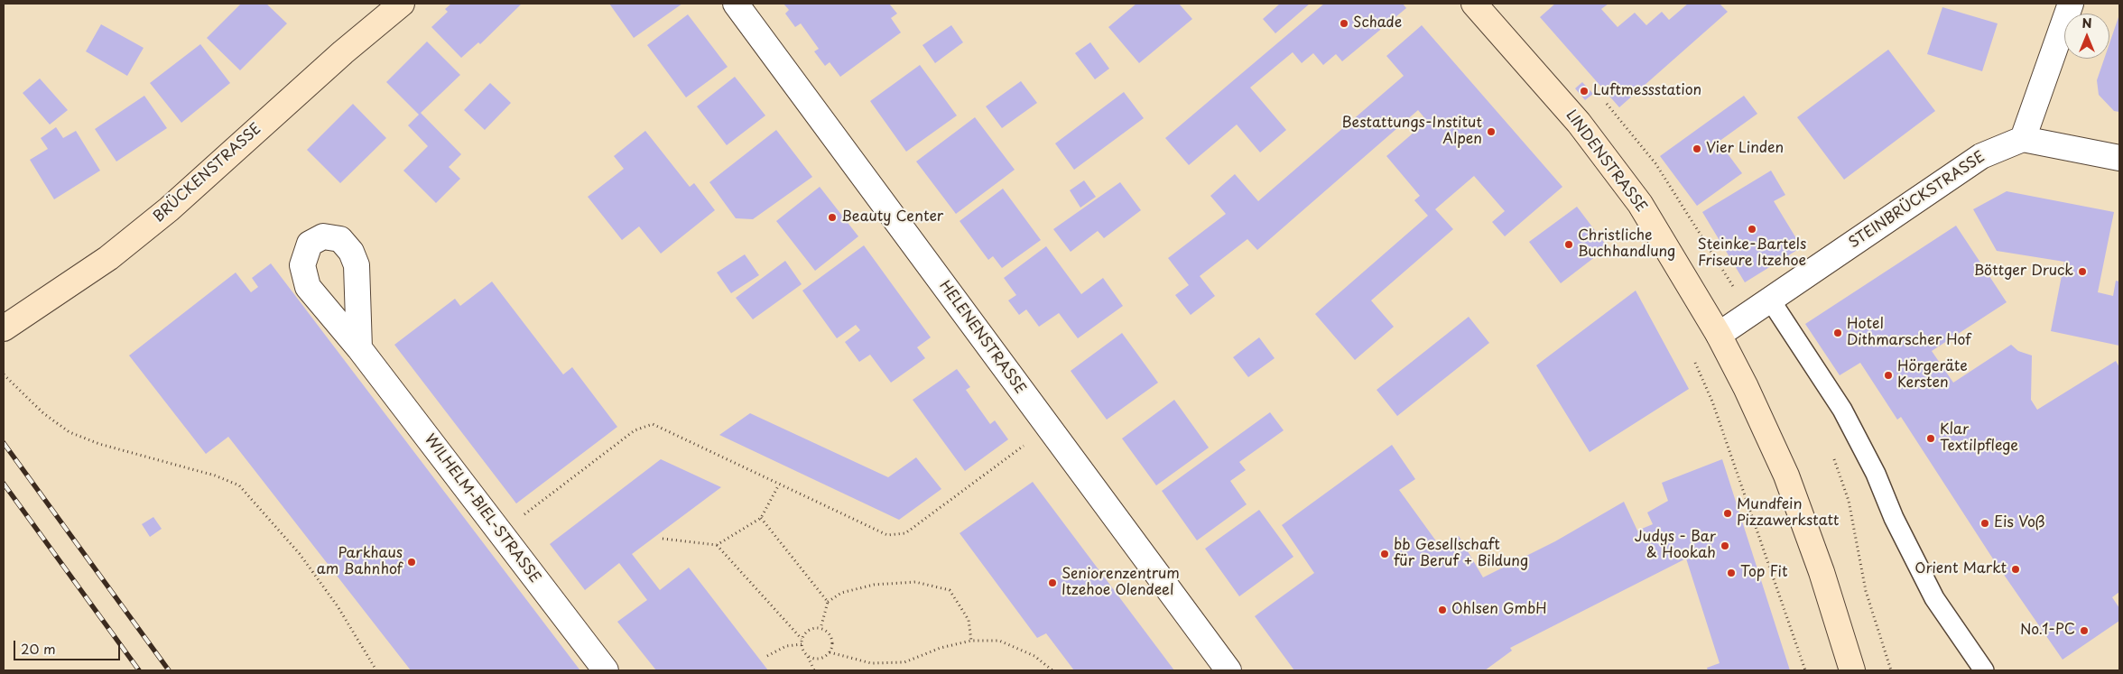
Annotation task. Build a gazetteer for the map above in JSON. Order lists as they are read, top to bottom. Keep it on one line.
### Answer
{"streets":{"main road":["LINDENSTRASSE","BRÜCKENSTRASSE"],"street":["STEINBRÜCKSTRASSE","HELENENSTRASSE","WILHELM-BIEL-STRASSE"]},"crossings":[["LINDENSTRASSE","STEINBRÜCKSTRASSE"]],"places":["Schade","Luftmessstation","Bestattungs-Institut Alpen","Vier Linden","Beauty Center","Steinke-Bartels Friseure Itzehoe","Christliche Buchhandlung","Böttger Druck","Hotel Dithmarscher Hof","Hörgeräte Kersten","Klar Textilpflege","Mundfein Pizzawerkstatt","Eis Voß","Judys - Bar & Hookah","bb Gesellschaft für Beruf + Bildung","Parkhaus am Bahnhof","Orient Markt","Top Fit","Seniorenzentrum Itzehoe Olendeel","Ohlsen GmbH","No.1-PC"],"scale_bar":"20 m","north":"top"}
